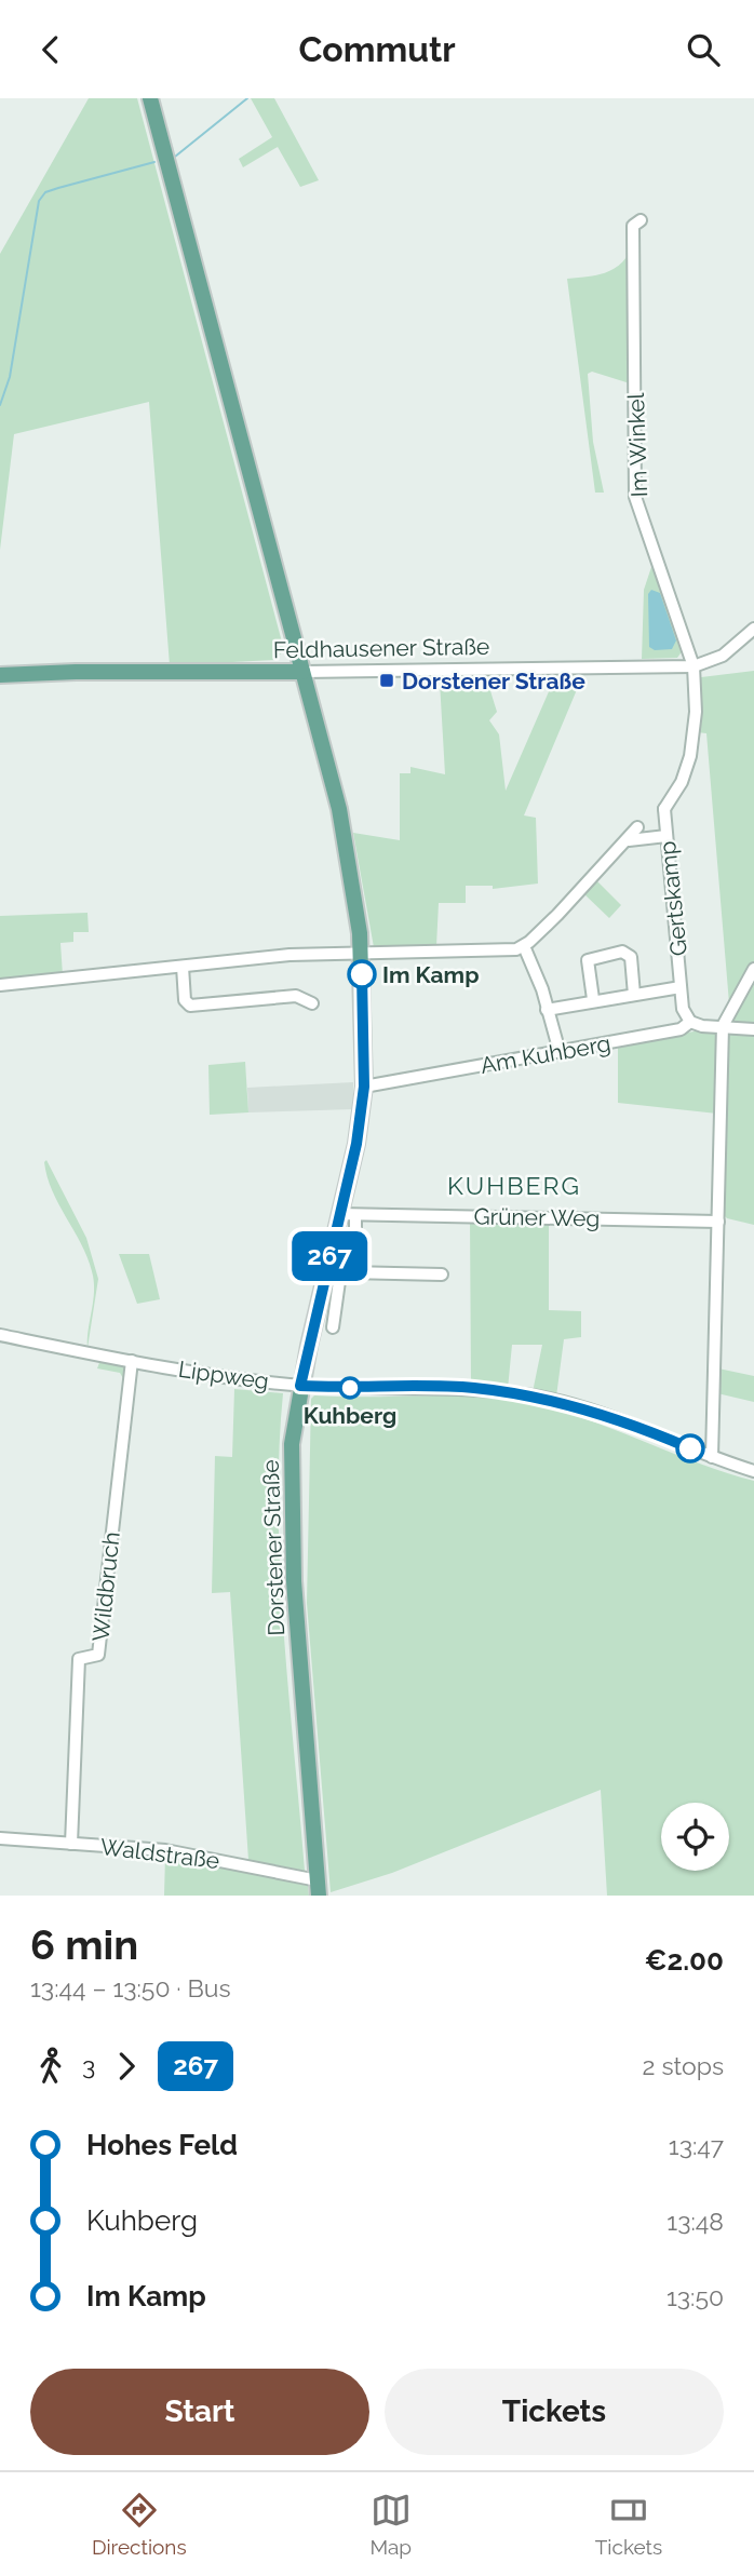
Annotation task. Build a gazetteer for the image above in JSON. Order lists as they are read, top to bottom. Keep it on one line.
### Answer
{"streets":{"main road":["Feldhausener Straße","Dorstener Straße"],"street":["Im Winkel","Gertskamp","Am Kuhberg","Grüner Weg","Lippweg","Wildbruch","Waldstraße"]},"crossings":[["Im Winkel","Feldhausener Straße"],["Im Winkel","Gertskamp"],["Feldhausener Straße","Gertskamp"],["Feldhausener Straße","Dorstener Straße"],["Gertskamp","Am Kuhberg"],["Am Kuhberg","Dorstener Straße"],["Grüner Weg","Dorstener Straße"],["Lippweg","Dorstener Straße"],["Lippweg","Wildbruch"],["Dorstener Straße","Waldstraße"],["Wildbruch","Waldstraße"]],"districts":["KUHBERG"],"places":{"transit":["Dorstener Straße"],"other":["Im Kamp","Kuhberg"]},"lines":["bus line 267"],"page":{"header":"Commutr","on_map":"267","heading":["6 min","13:44 – 13:50 · Bus","€2.00"],"legs":["3","267","2 stops"],"list":[{"name":"Hohes Feld","value":"13:47"},{"name":"Kuhberg","value":"13:48"},{"name":"Im Kamp","value":"13:50"}],"buttons":["Start","Tickets"],"tabs":["Directions","Map","Tickets"]}}
